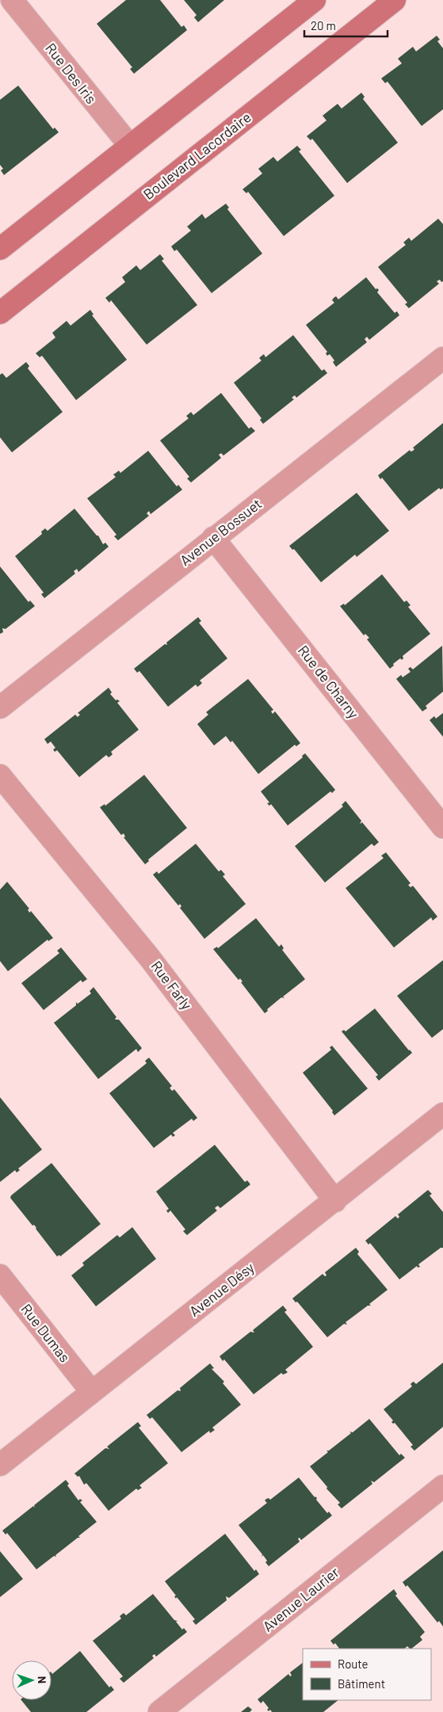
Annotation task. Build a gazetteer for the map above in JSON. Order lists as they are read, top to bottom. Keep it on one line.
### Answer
{"streets":{"main road":["Boulevard Lacordaire"],"street":["Rue Des Iris","Avenue Bossuet","Rue de Charny","Rue Farly","Avenue Désy","Rue Dumas","Avenue Laurier"]},"crossings":[["Avenue Bossuet","Rue de Charny"],["Rue Farly","Avenue Désy"],["Avenue Désy","Rue Dumas"]],"legend":["Route","Bâtiment"],"scale_bar":"20 m","north":"right"}
